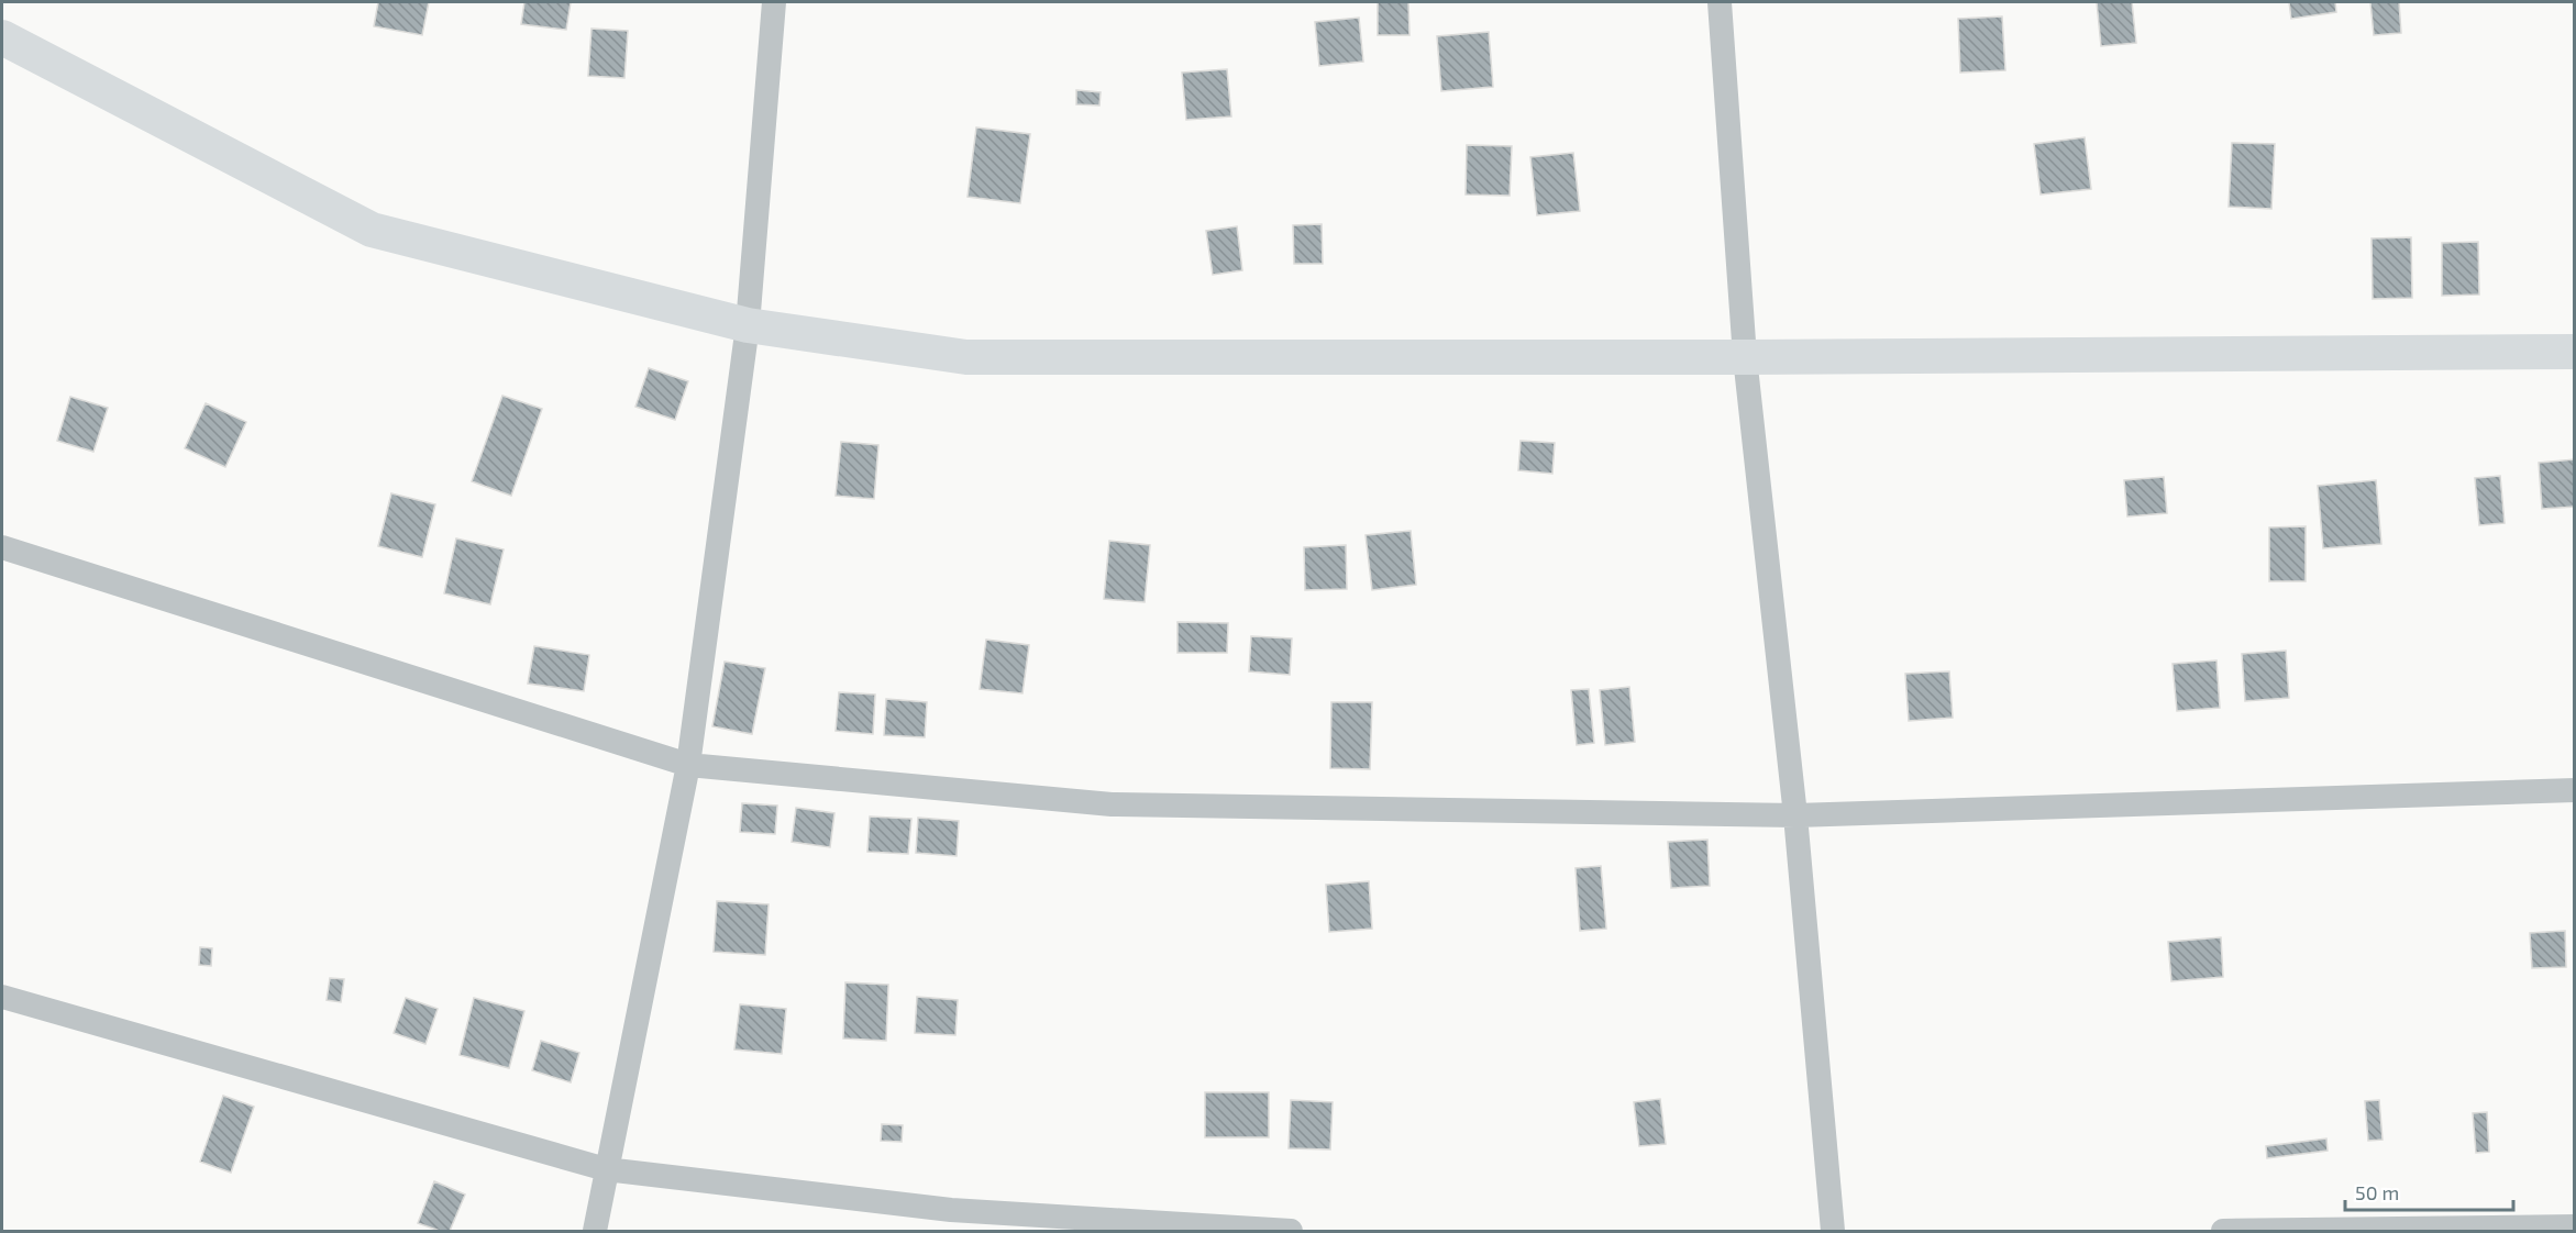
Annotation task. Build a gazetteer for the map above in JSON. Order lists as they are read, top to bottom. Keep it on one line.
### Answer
{"scale_bar":"50 m"}
